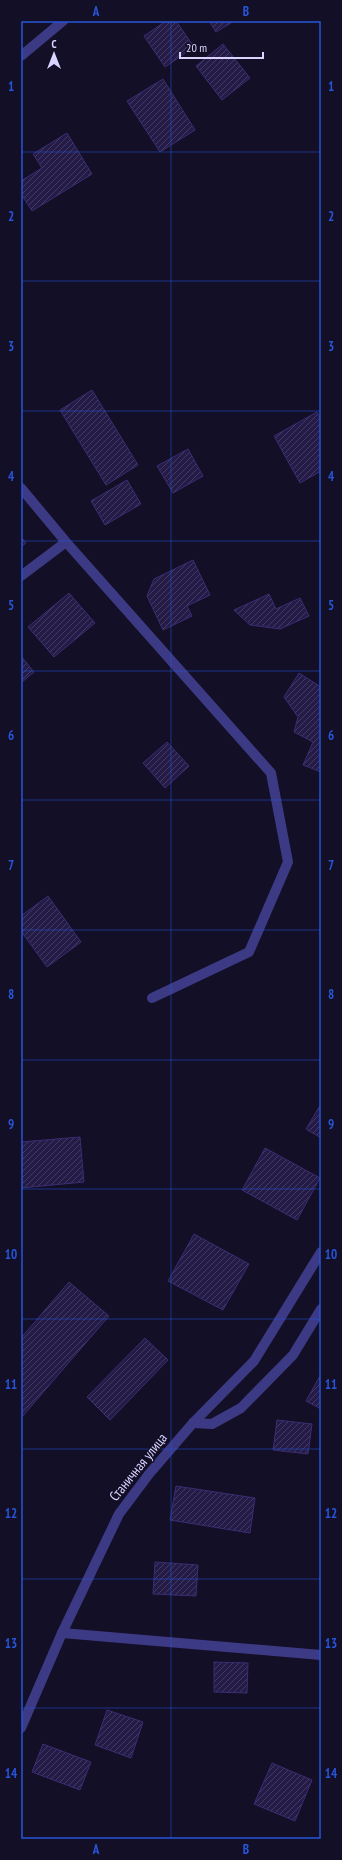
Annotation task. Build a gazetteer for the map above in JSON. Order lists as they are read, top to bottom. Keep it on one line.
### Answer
{"streets":{"street":["Станичная улица"]},"scale_bar":"20 m","north":"top","grid":{"columns":["A","B"],"rows":["1","2","3","4","5","6","7","8","9","10","11","12","13","14"]}}
